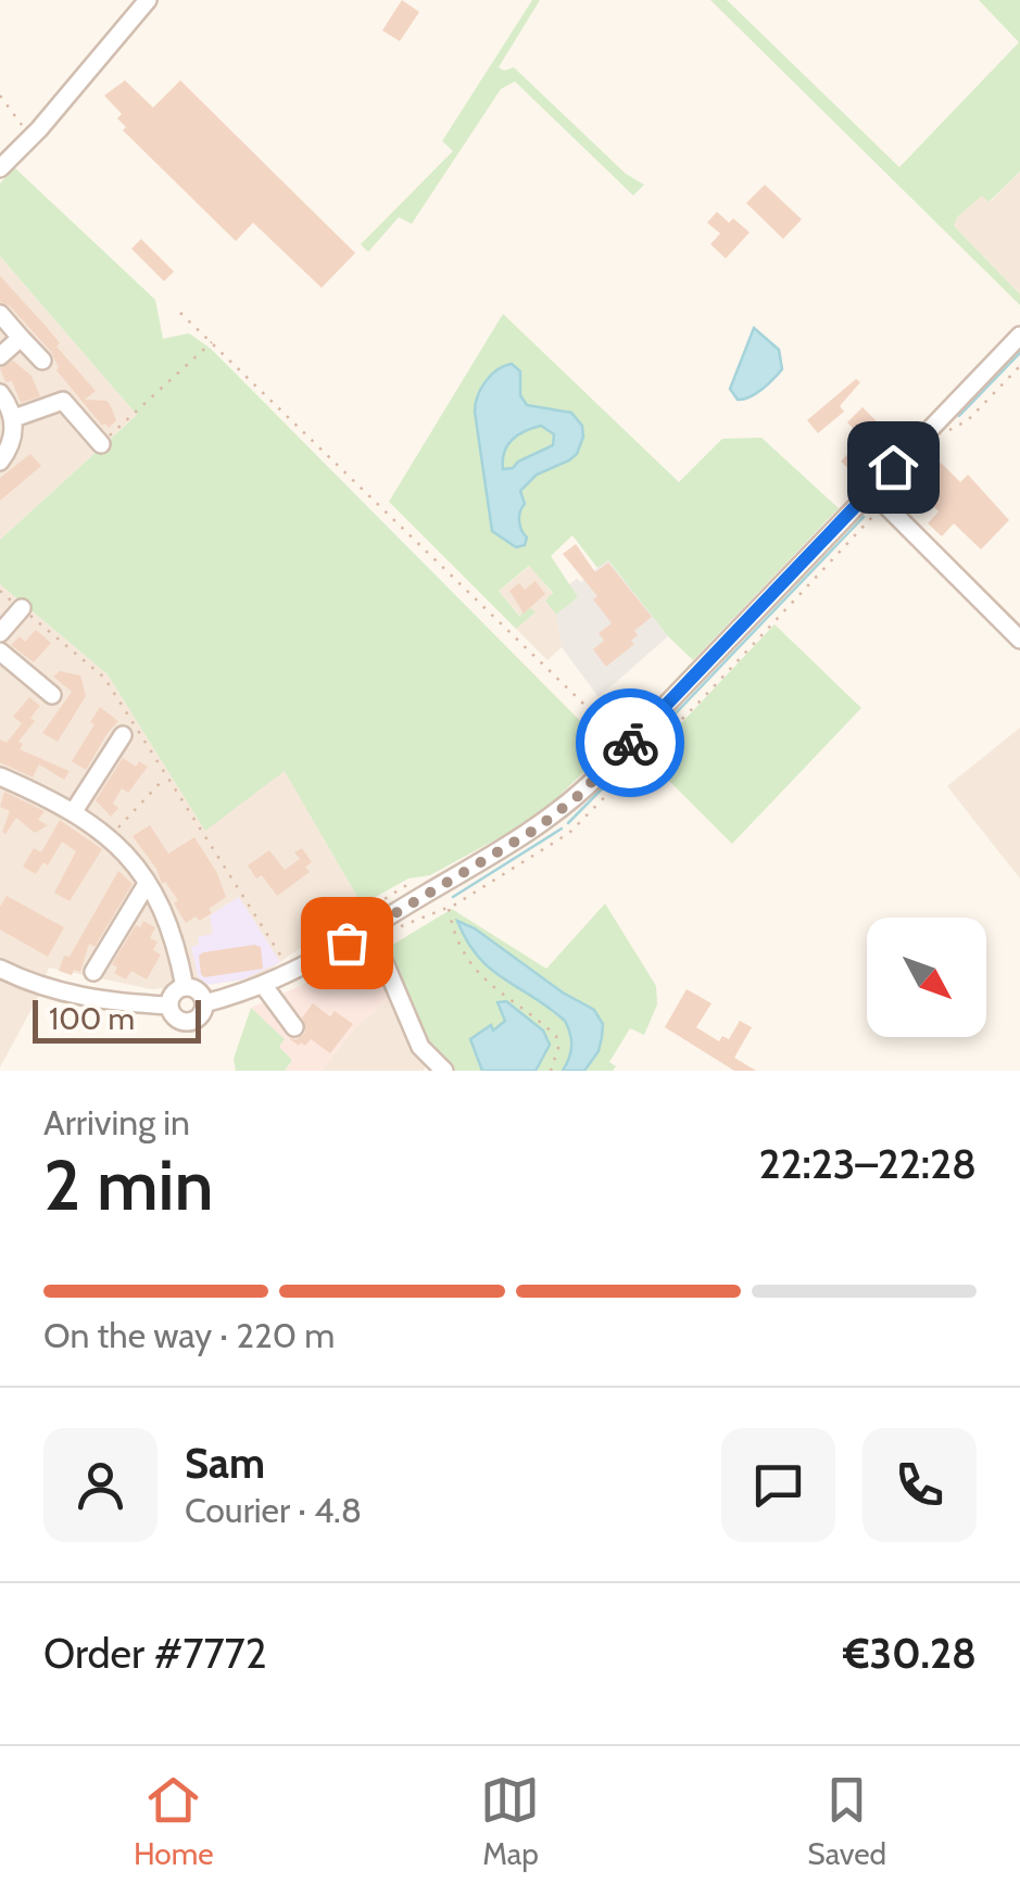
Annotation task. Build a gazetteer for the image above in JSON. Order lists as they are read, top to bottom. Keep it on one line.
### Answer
{"scale_bar":"100 m","north":"bottom right","page":{"scale":"100 m","heading":["2 min","Arriving in","22:23–22:28"],"panel":["Sam","Courier · 4.8","Order #7772","€30.28"],"bar":"On the way · 220 m","tabs":["Home","Map","Saved"]}}
